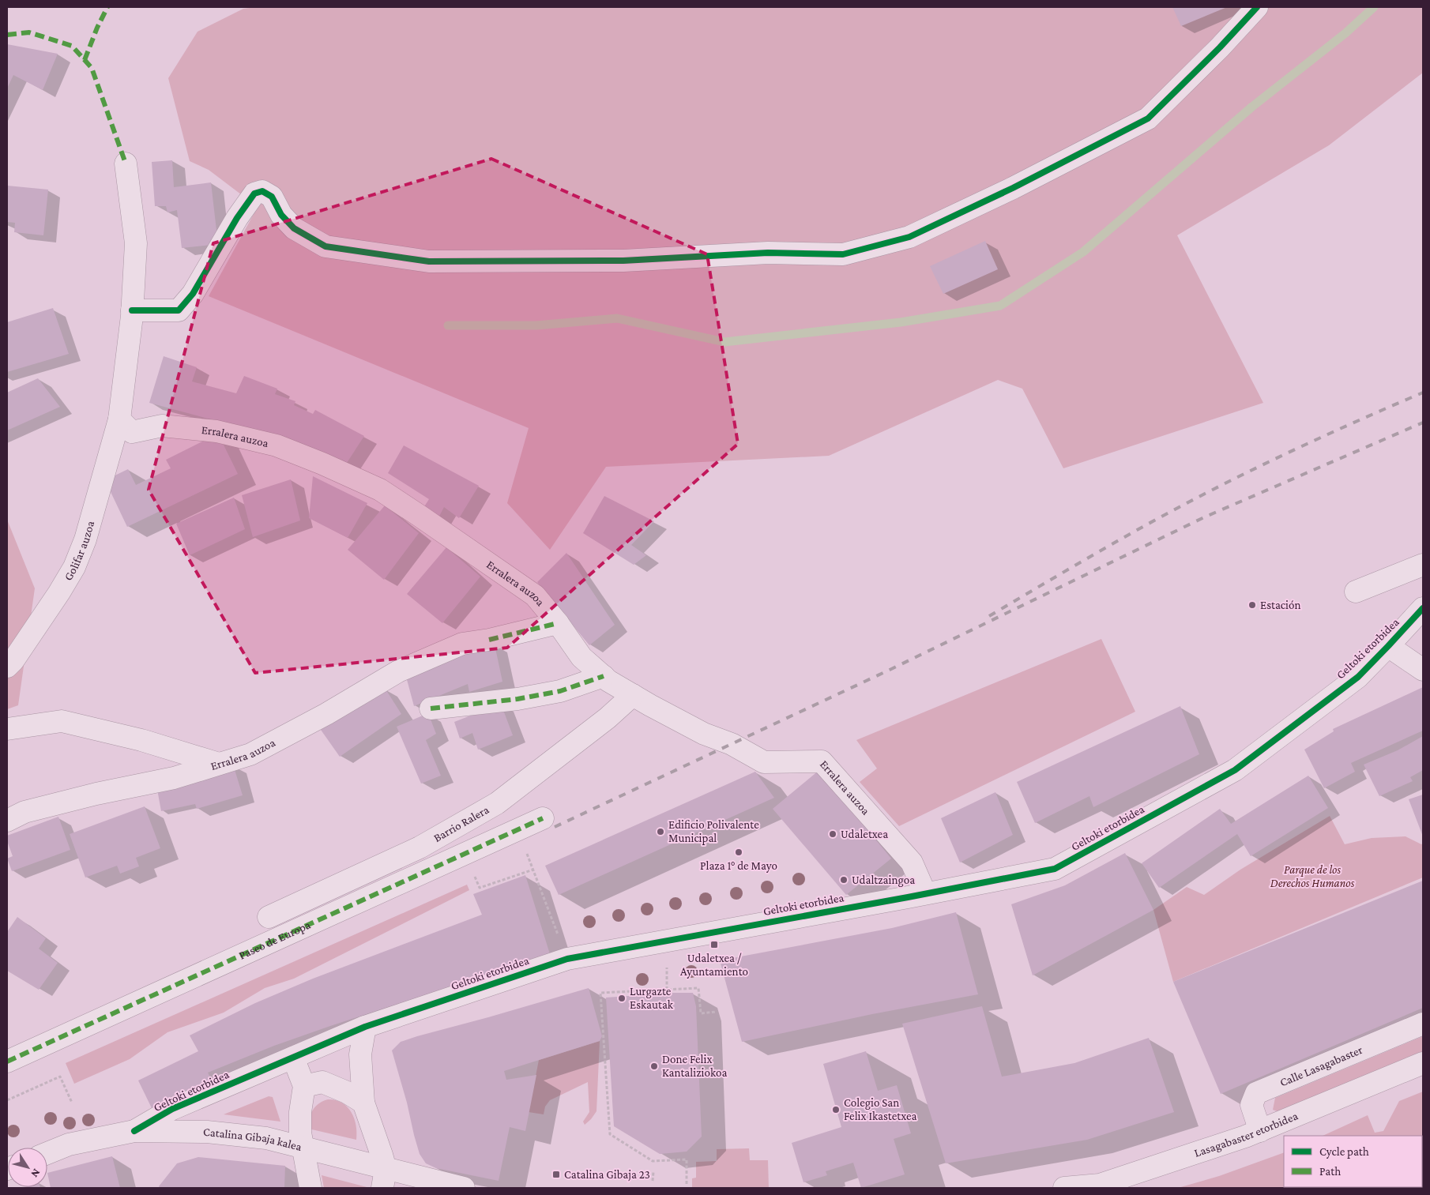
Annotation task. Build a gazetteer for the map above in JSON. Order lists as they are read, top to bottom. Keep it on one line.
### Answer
{"streets":{"street":["Erralera auzoa","Golifar auzoa","Geltoki etorbidea","Barrio Ralera","Paseo de Europa","Calle Lasagabaster","Lasagabaster etorbidea","Catalina Gibaja kalea"]},"crossings":[["Erralera auzoa","Golifar auzoa"],["Erralera auzoa","Geltoki etorbidea"],["Erralera auzoa","Barrio Ralera"],["Geltoki etorbidea","Catalina Gibaja kalea"],["Calle Lasagabaster","Lasagabaster etorbidea"]],"parks":["Parque de los Derechos Humanos"],"places":{"other":["Estación","Edificio Polivalente Municipal","Udaletxea","Plaza 1° de Mayo","Udaltzaingoa","Lurgazte Eskautak","Done Felix Kantaliziokoa","Colegio San Felix Ikastetxea"],"transit":["Udaletxea / Ayuntamiento","Catalina Gibaja 23"]},"legend":["Cycle path","Path"],"north":"bottom right"}
